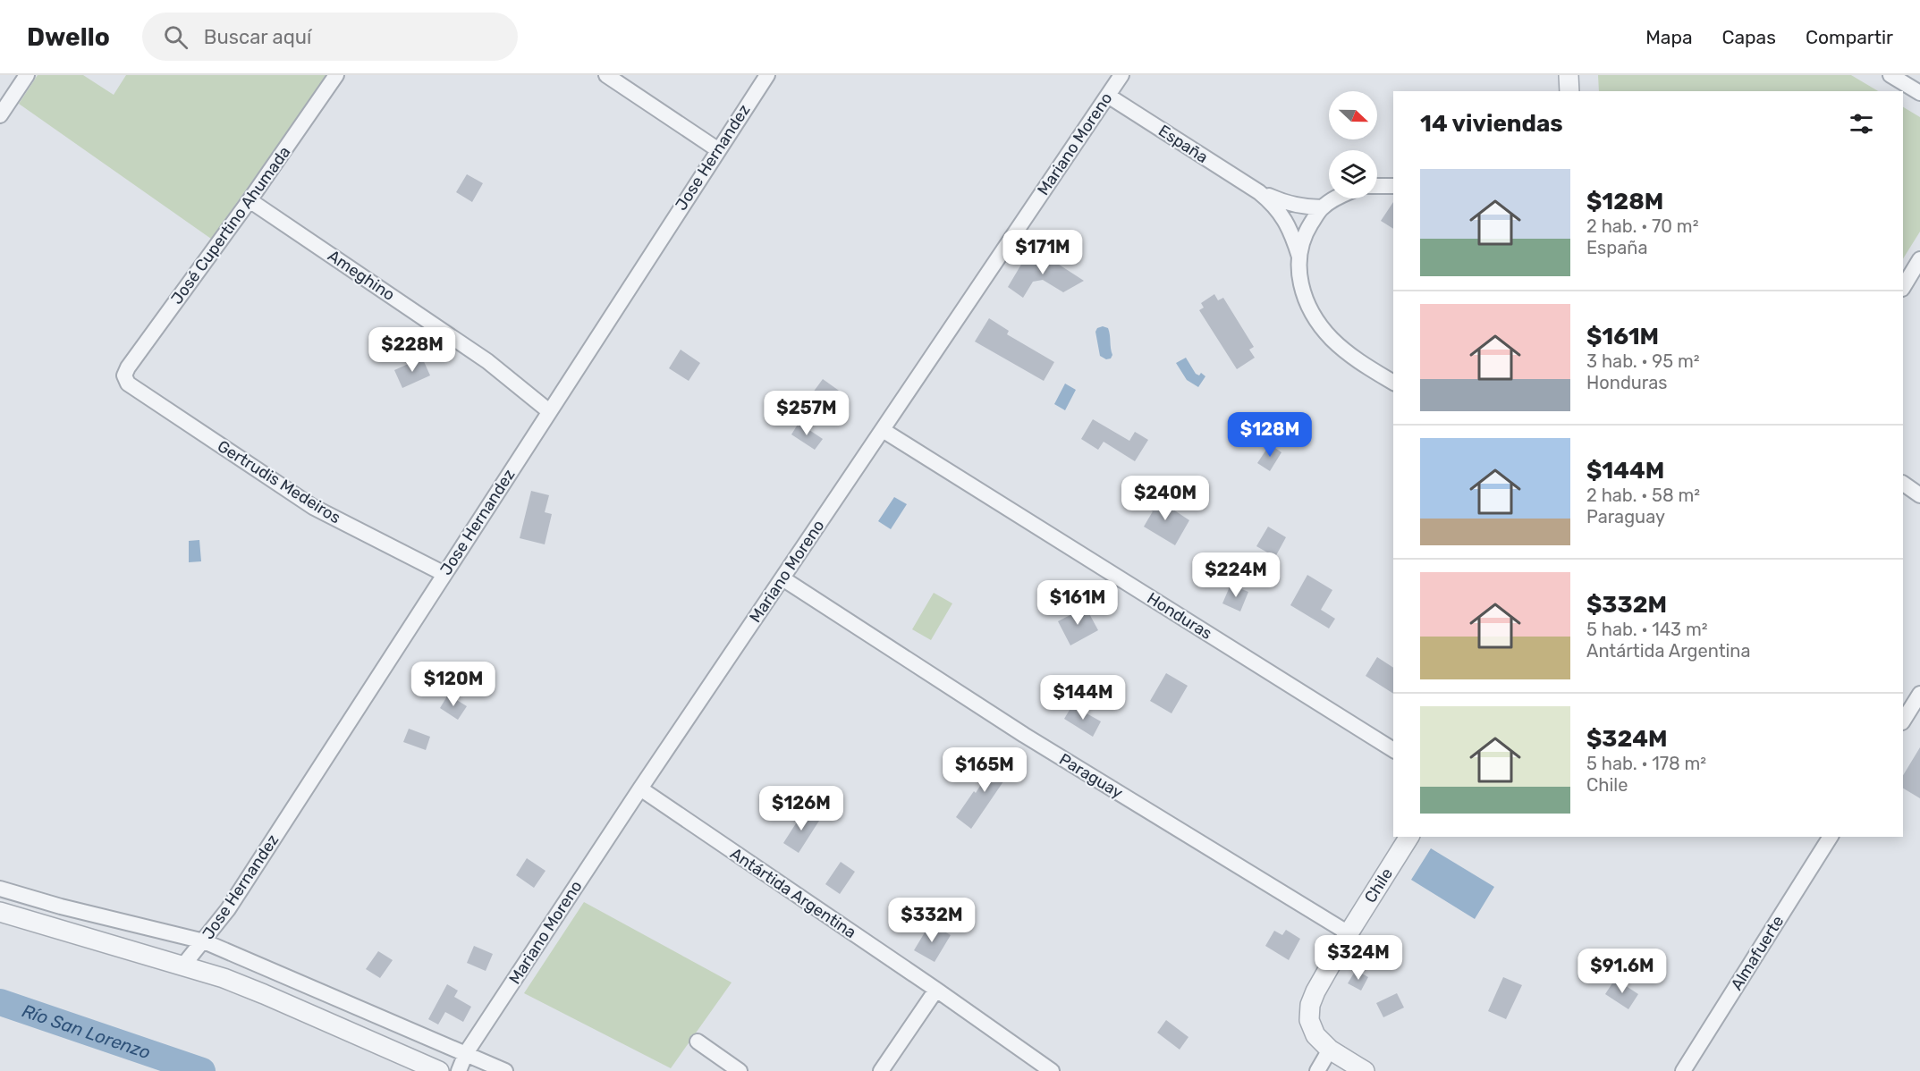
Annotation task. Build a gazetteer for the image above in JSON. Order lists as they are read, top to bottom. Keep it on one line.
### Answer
{"streets":{"street":["Mariano Moreno","España","Jose Hernandez","José Cupertino Ahumada","Ameghino","Gertrudis Medeiros","Honduras","Paraguay","Chile","Antártida Argentina","Almafuerte"]},"crossings":[["Mariano Moreno","España"],["Mariano Moreno","Honduras"],["Mariano Moreno","Paraguay"],["Mariano Moreno","Antártida Argentina"],["Jose Hernandez","Ameghino"],["Jose Hernandez","Gertrudis Medeiros"],["José Cupertino Ahumada","Ameghino"],["José Cupertino Ahumada","Gertrudis Medeiros"],["Paraguay","Chile"]],"water":["Río San Lorenzo"],"north":"right","page":{"header":"Dwello","search":"Buscar aquí","nav":["Mapa","Capas","Compartir"],"heading":"14 viviendas","list":[{"name":"$128M","note":"2 hab. · 70 m² · España"},{"name":"$161M","note":"3 hab. · 95 m² · Honduras"},{"name":"$144M","note":"2 hab. · 58 m² · Paraguay"},{"name":"$332M","note":"5 hab. · 143 m² · Antártida Argentina"},{"name":"$324M","note":"5 hab. · 178 m² · Chile"}],"price":["$171M","$228M","$257M","$128M","$240M","$224M","$161M","$120M","$144M","$165M","$126M","$332M","$324M","$91.6M"]}}
